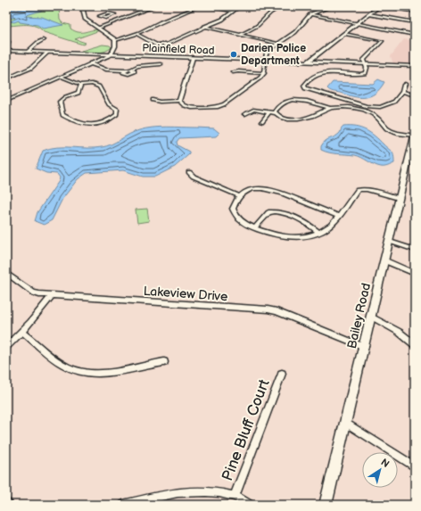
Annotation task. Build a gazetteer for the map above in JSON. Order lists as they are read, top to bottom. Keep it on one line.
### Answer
{"streets":{"street":["Plainfield Road","Lakeview Drive","Bailey Road","Pine Bluff Court"]},"crossings":[["Lakeview Drive","Bailey Road"]],"places":["Darien Police Department"],"north":"top right"}
